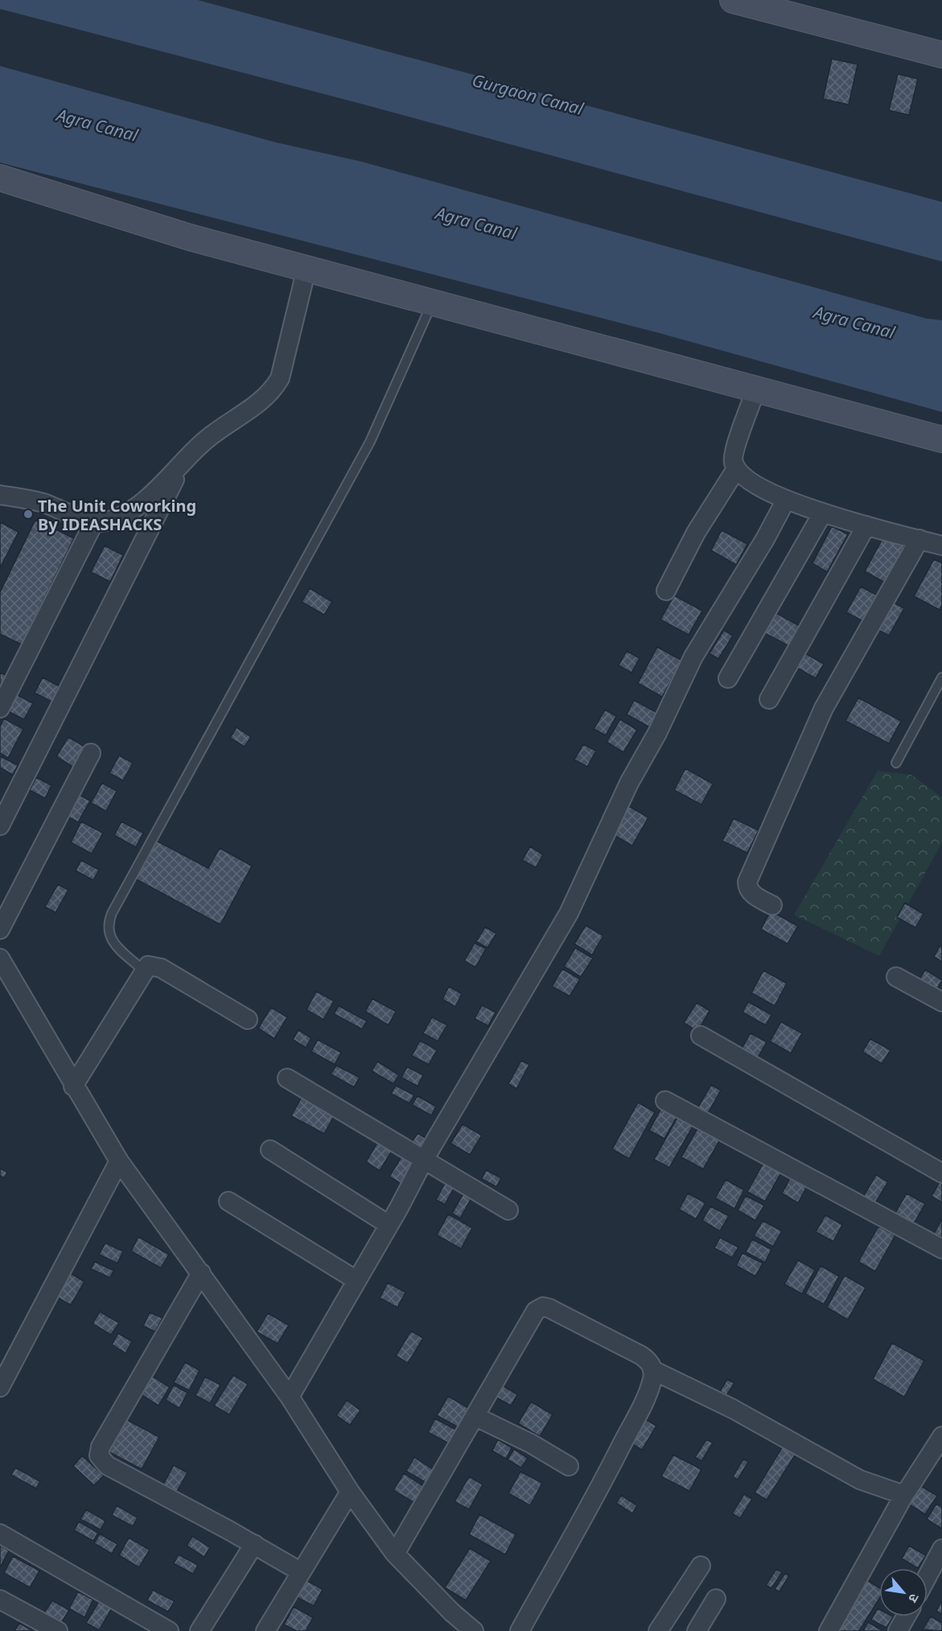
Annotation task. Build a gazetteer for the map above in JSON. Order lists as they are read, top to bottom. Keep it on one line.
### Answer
{"water":["Gurgaon Canal","Agra Canal"],"places":["The Unit Coworking By IDEASHACKS"],"north":"bottom right"}
